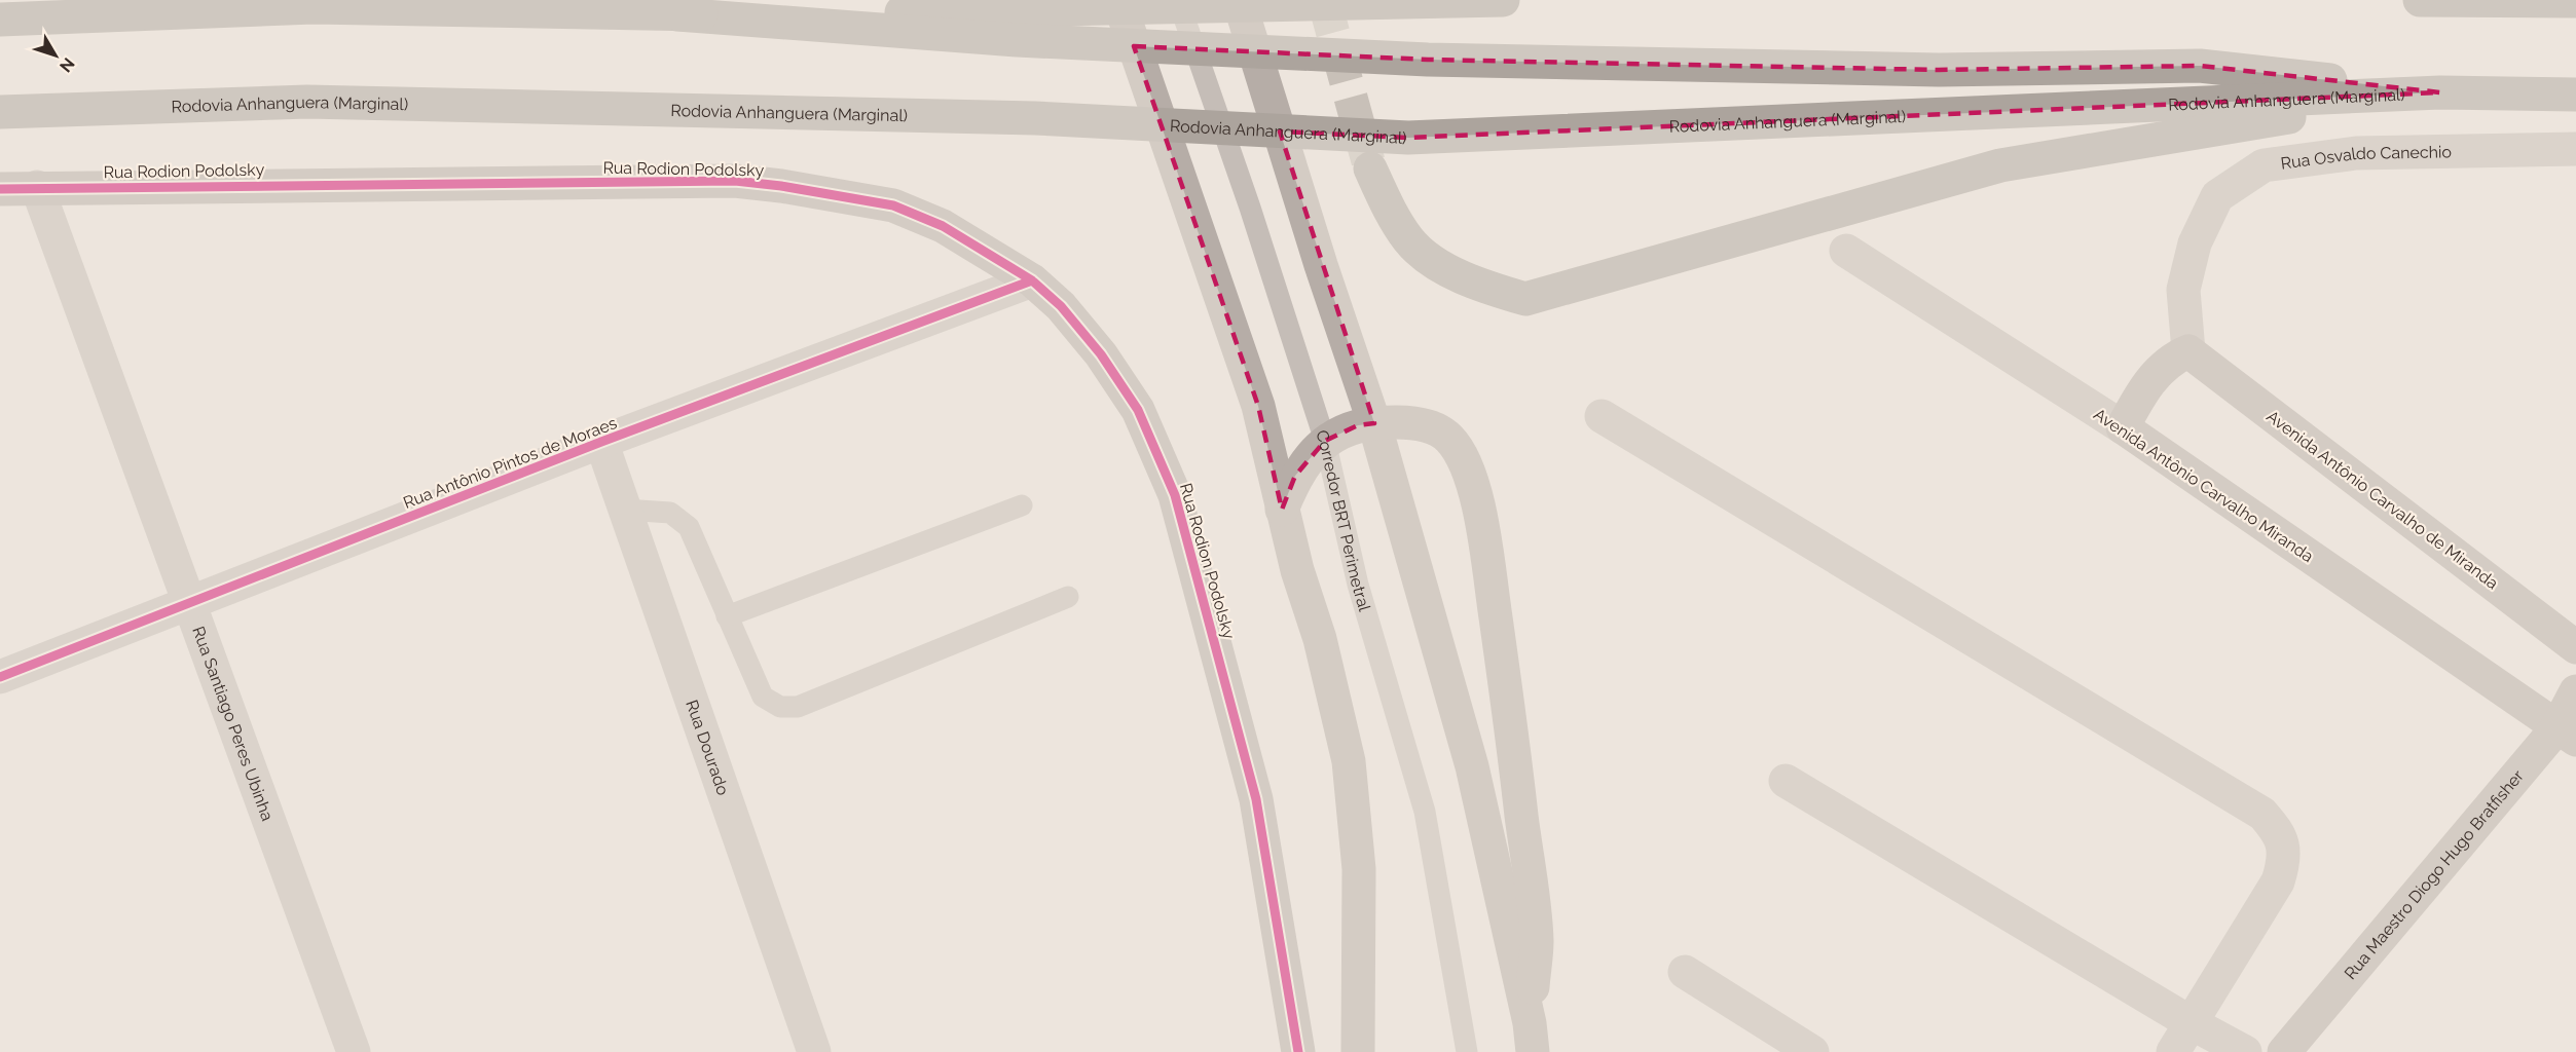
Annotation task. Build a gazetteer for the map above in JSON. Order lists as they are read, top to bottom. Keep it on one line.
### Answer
{"streets":{"highway":["Rodovia Anhanguera (Marginal)"],"street":["Rua Osvaldo Canechio","Rua Rodion Podolsky","Rua Antônio Pintos de Moraes","Avenida Antônio Carvalho Miranda","Avenida Antônio Carvalho de Miranda","Rua Santiago Peres Ubinha","Rua Dourado","Rua Maestro Diogo Hugo Bratfisher"],"lane":["Corredor BRT Perimetral"]},"crossings":[["Rua Osvaldo Canechio","Avenida Antônio Carvalho de Miranda"],["Rua Rodion Podolsky","Rua Antônio Pintos de Moraes"],["Rua Rodion Podolsky","Rua Santiago Peres Ubinha"],["Rua Antônio Pintos de Moraes","Rua Santiago Peres Ubinha"],["Rua Antônio Pintos de Moraes","Rua Dourado"],["Avenida Antônio Carvalho Miranda","Rua Maestro Diogo Hugo Bratfisher"]],"north":"bottom right"}
